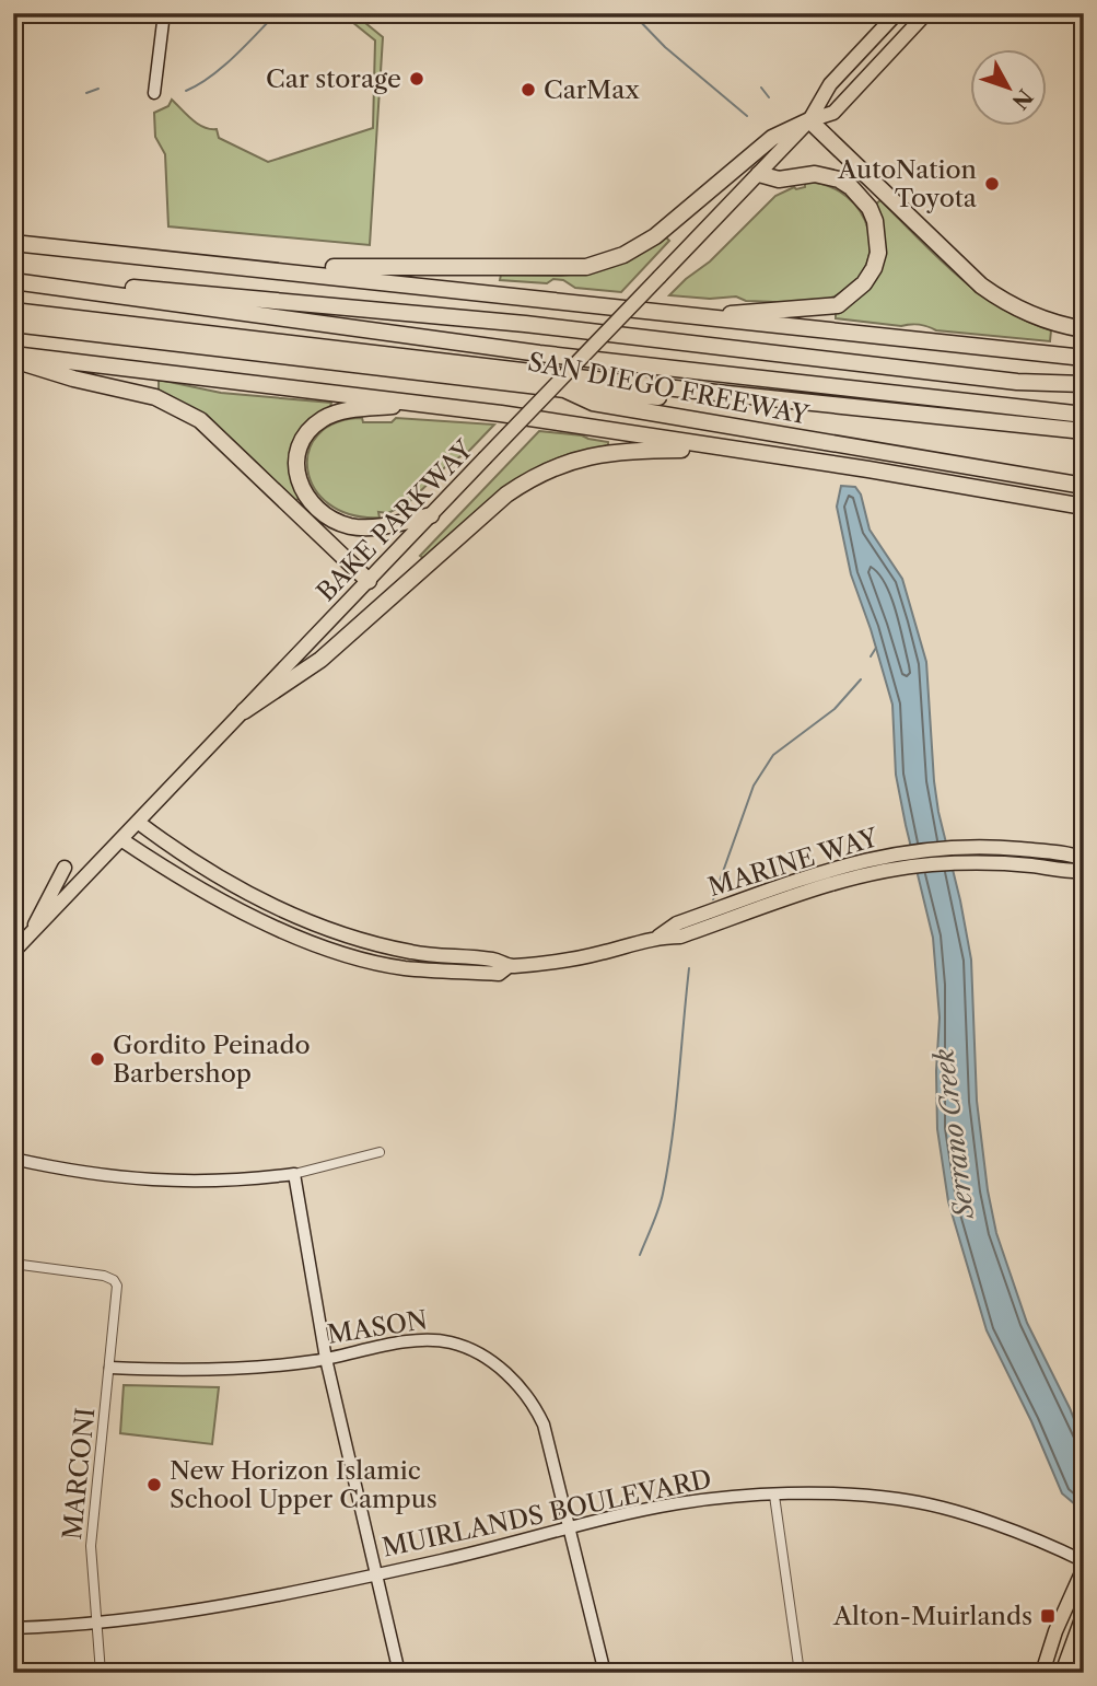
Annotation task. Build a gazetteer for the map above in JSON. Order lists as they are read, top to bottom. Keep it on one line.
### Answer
{"streets":{"highway":["SAN DIEGO FREEWAY"],"main road":["BAKE PARKWAY","MARINE WAY"],"street":["MASON","MARCONI","MUIRLANDS BOULEVARD"]},"crossings":[["BAKE PARKWAY","MARINE WAY"],["MASON","MARCONI"],["MASON","MUIRLANDS BOULEVARD"],["MARCONI","MUIRLANDS BOULEVARD"]],"water":["Serrano Creek"],"places":{"other":["Car storage","CarMax","AutoNation Toyota","Gordito Peinado Barbershop","New Horizon Islamic School Upper Campus"],"transit":["Alton-Muirlands"]},"north":"bottom right"}
